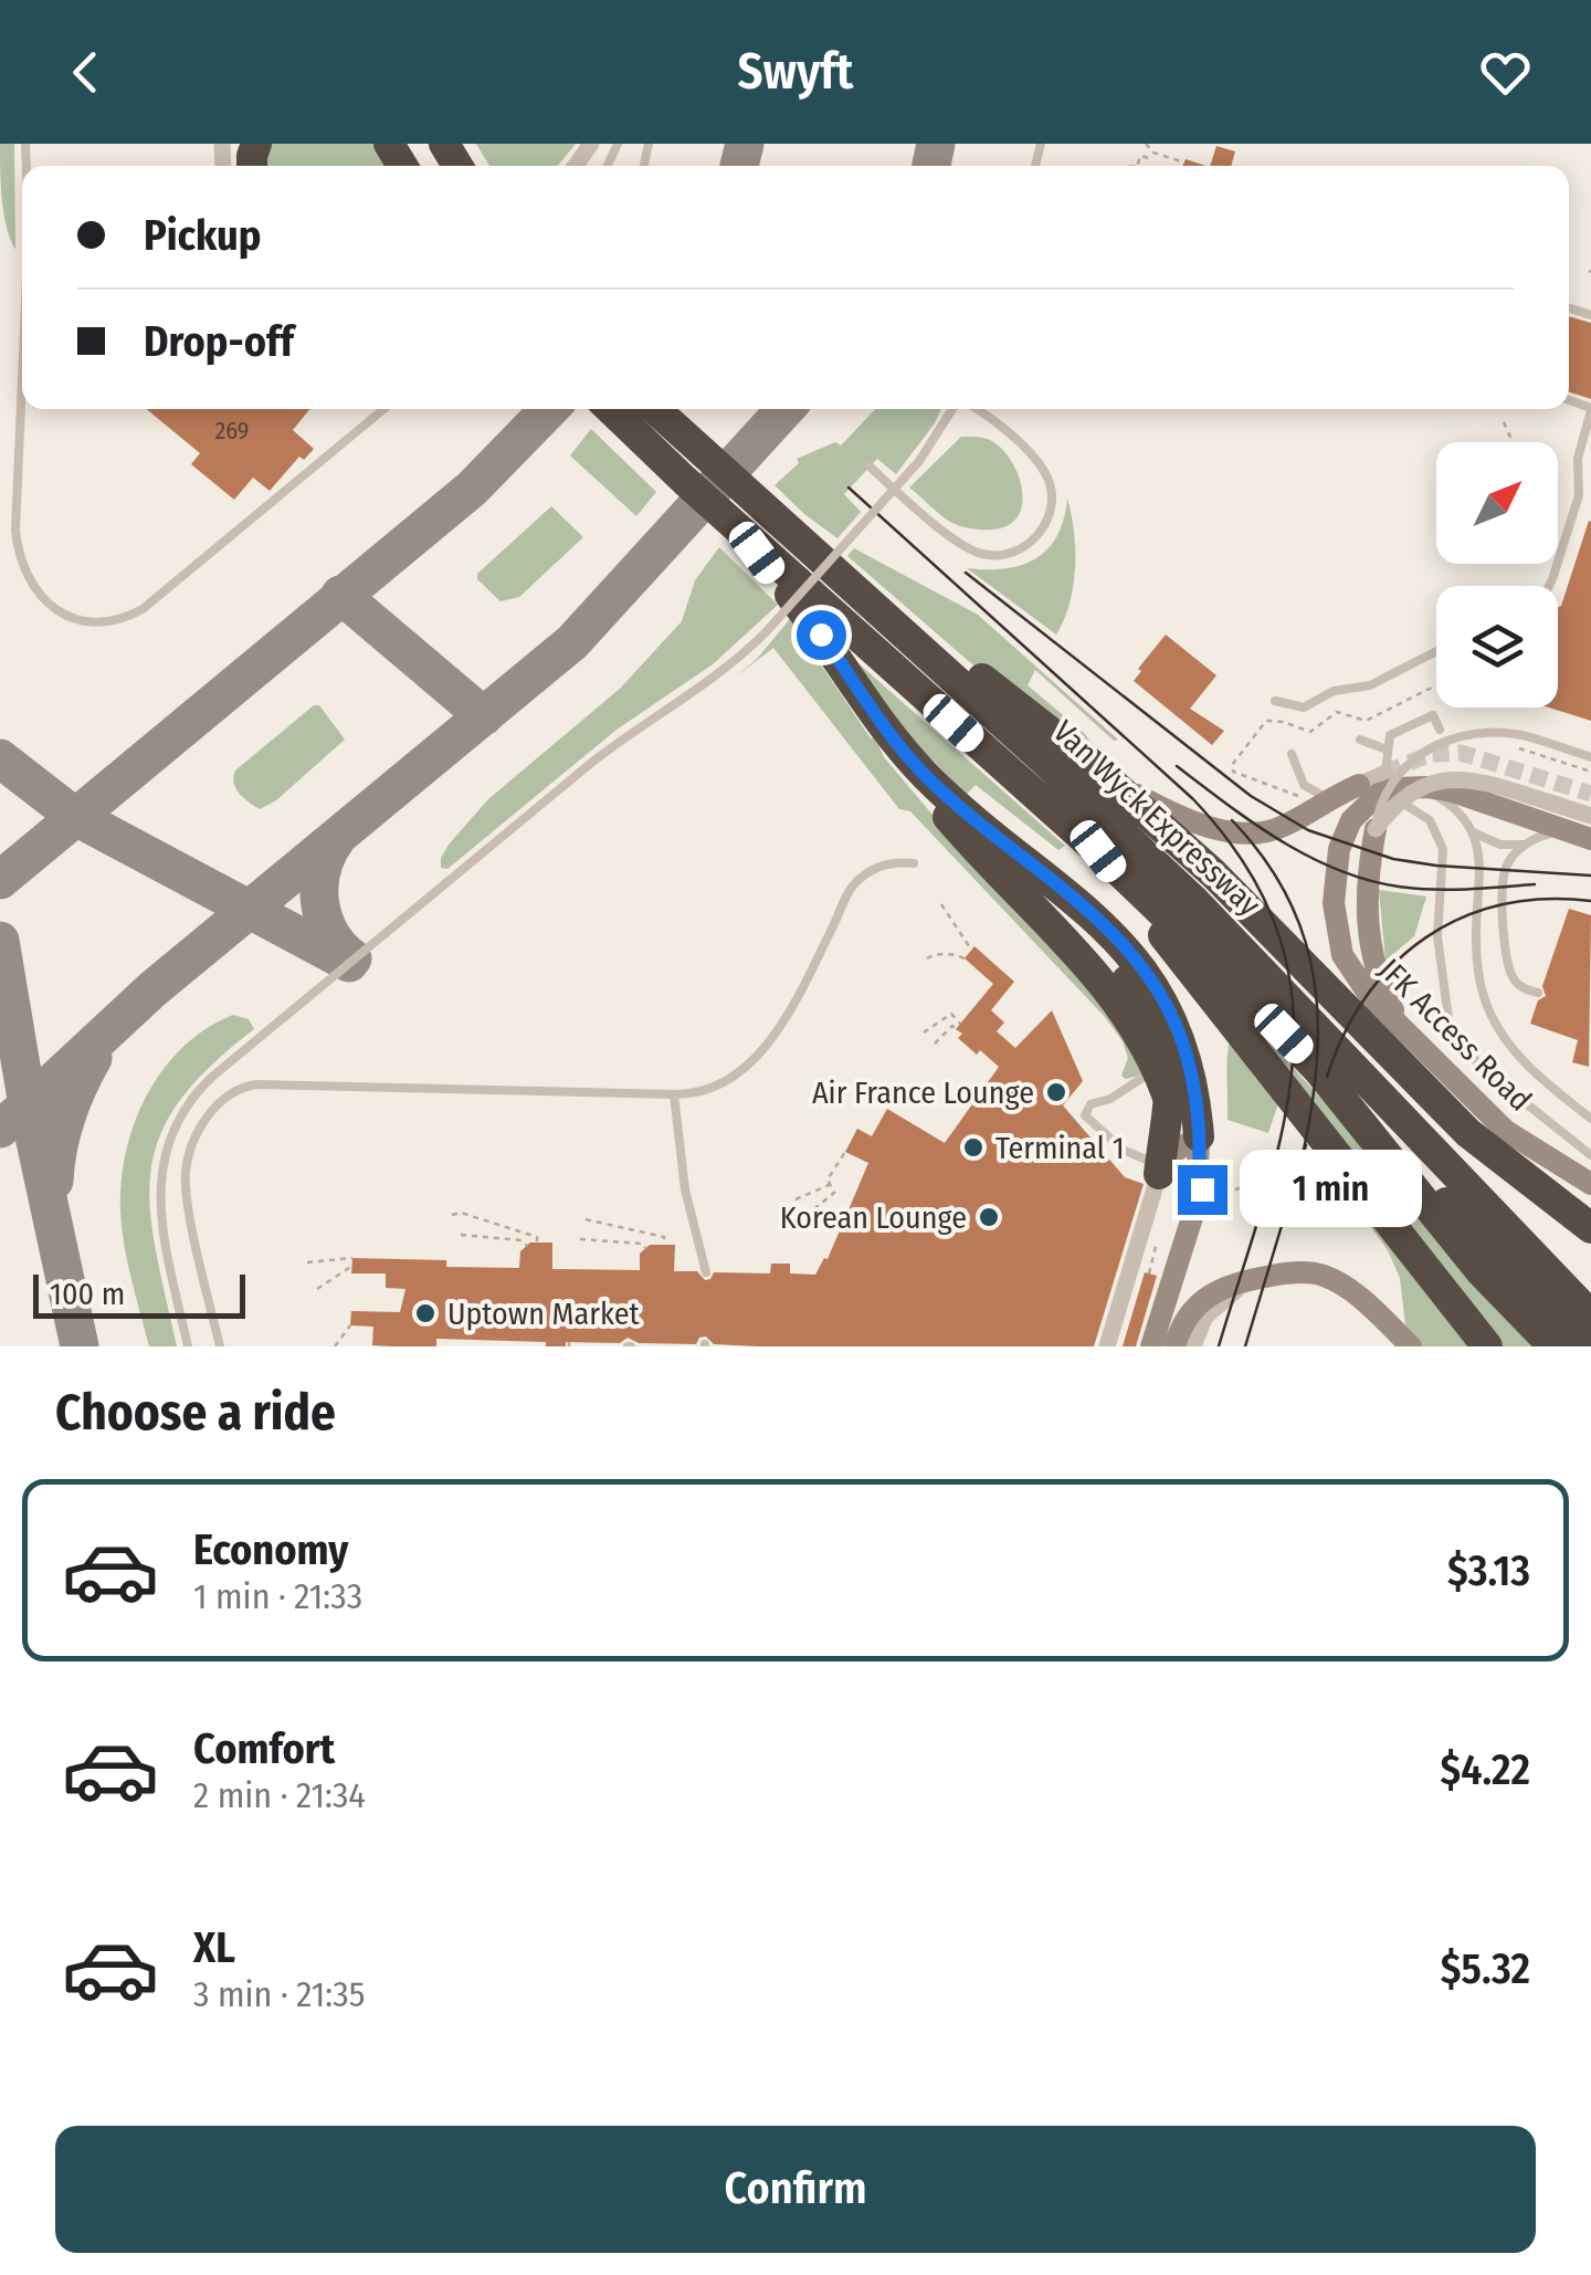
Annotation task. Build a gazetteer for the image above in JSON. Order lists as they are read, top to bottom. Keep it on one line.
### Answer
{"streets":{"highway":["Van Wyck Expressway"],"street":["JFK Access Road"]},"places":["Air France Lounge","Terminal 1","Korean Lounge","Uptown Market"],"house_numbers":["269"],"scale_bar":"100 m","north":"top right","page":{"header":"Swyft","banner":["Pickup","Drop-off"],"bubble":"1 min","scale":"100 m","heading":"Choose a ride","list":[{"name":"Economy","note":"1 min · 21:33","value":"$3.13"},{"name":"Comfort","note":"2 min · 21:34","value":"$4.22"},{"name":"XL","note":"3 min · 21:35","value":"$5.32"}],"buttons":"Confirm"}}
